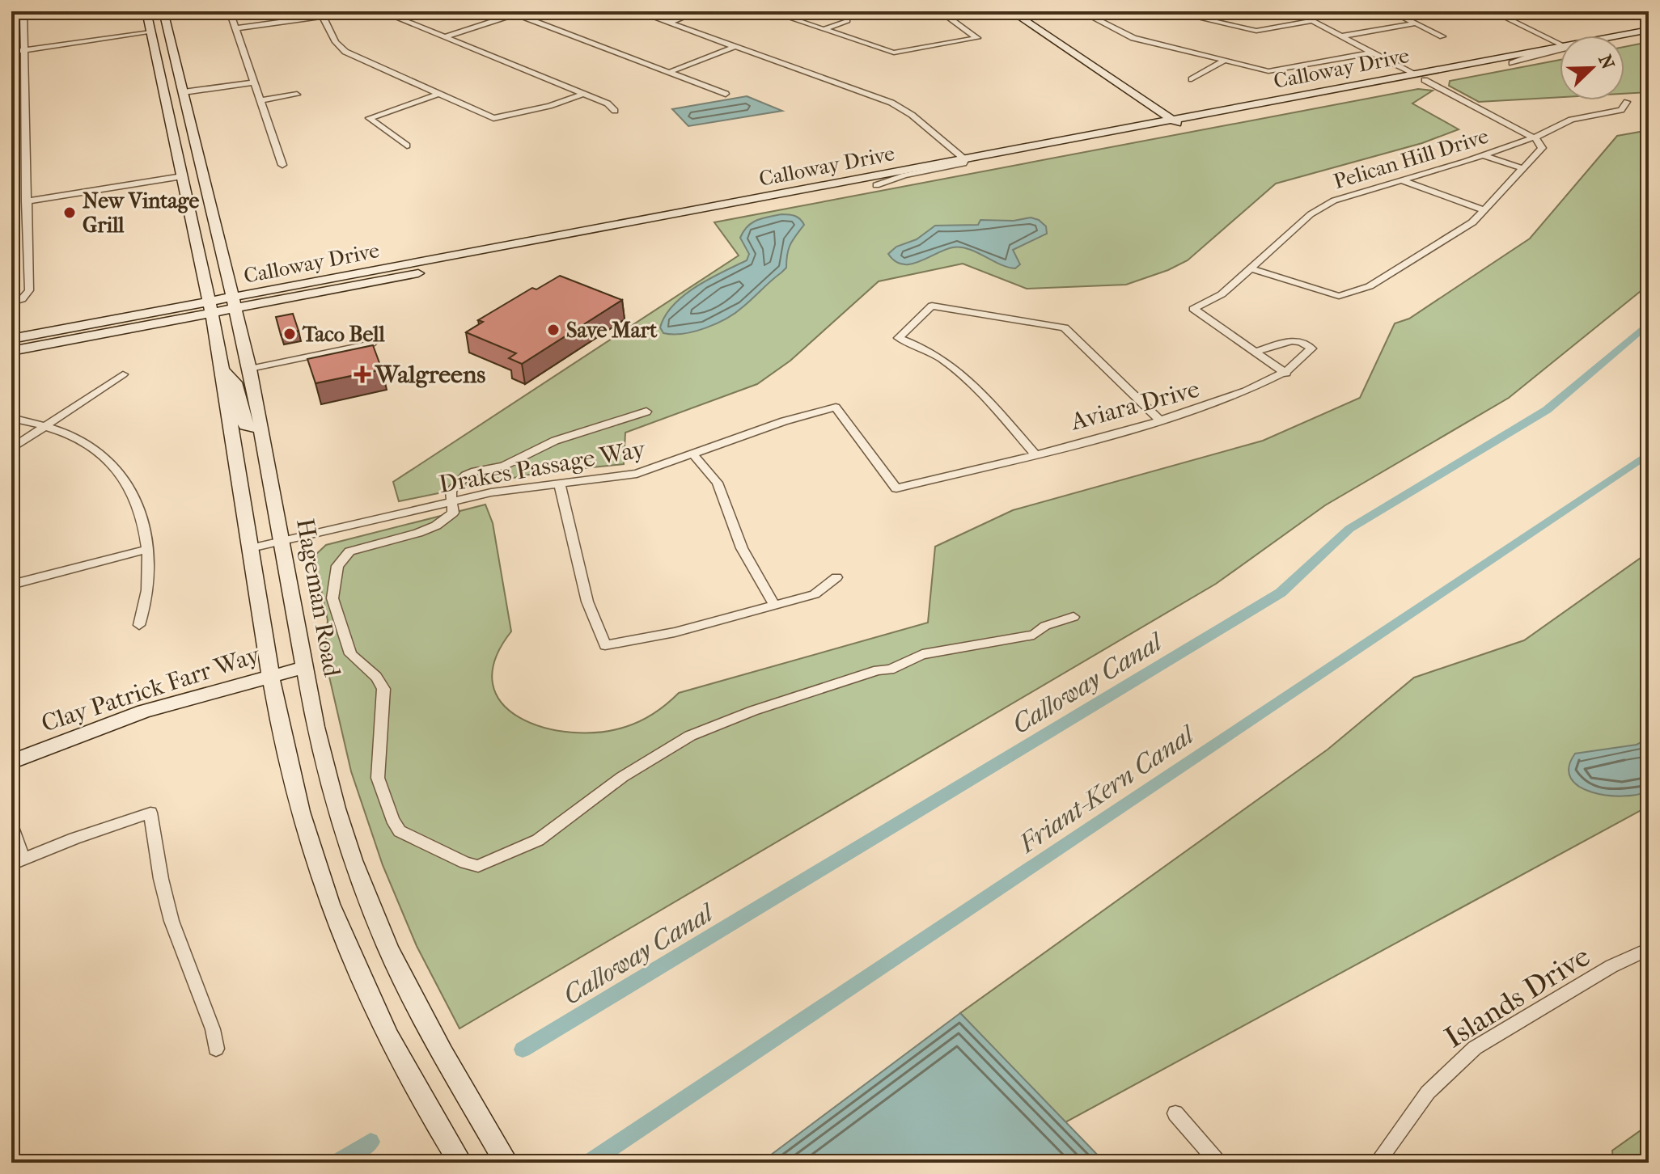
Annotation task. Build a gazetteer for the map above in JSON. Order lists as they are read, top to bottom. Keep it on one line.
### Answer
{"streets":{"main road":["Calloway Drive","Hageman Road","Clay Patrick Farr Way"],"street":["Pelican Hill Drive","Aviara Drive","Drakes Passage Way","Islands Drive"]},"crossings":[["Calloway Drive","Hageman Road"],["Pelican Hill Drive","Aviara Drive"],["Aviara Drive","Drakes Passage Way"],["Drakes Passage Way","Hageman Road"],["Hageman Road","Clay Patrick Farr Way"]],"water":["Calloway Canal","Friant-Kern Canal"],"places":{"other":["New Vintage Grill","Save Mart","Taco Bell"],"health":["Walgreens"]},"north":"top right"}
